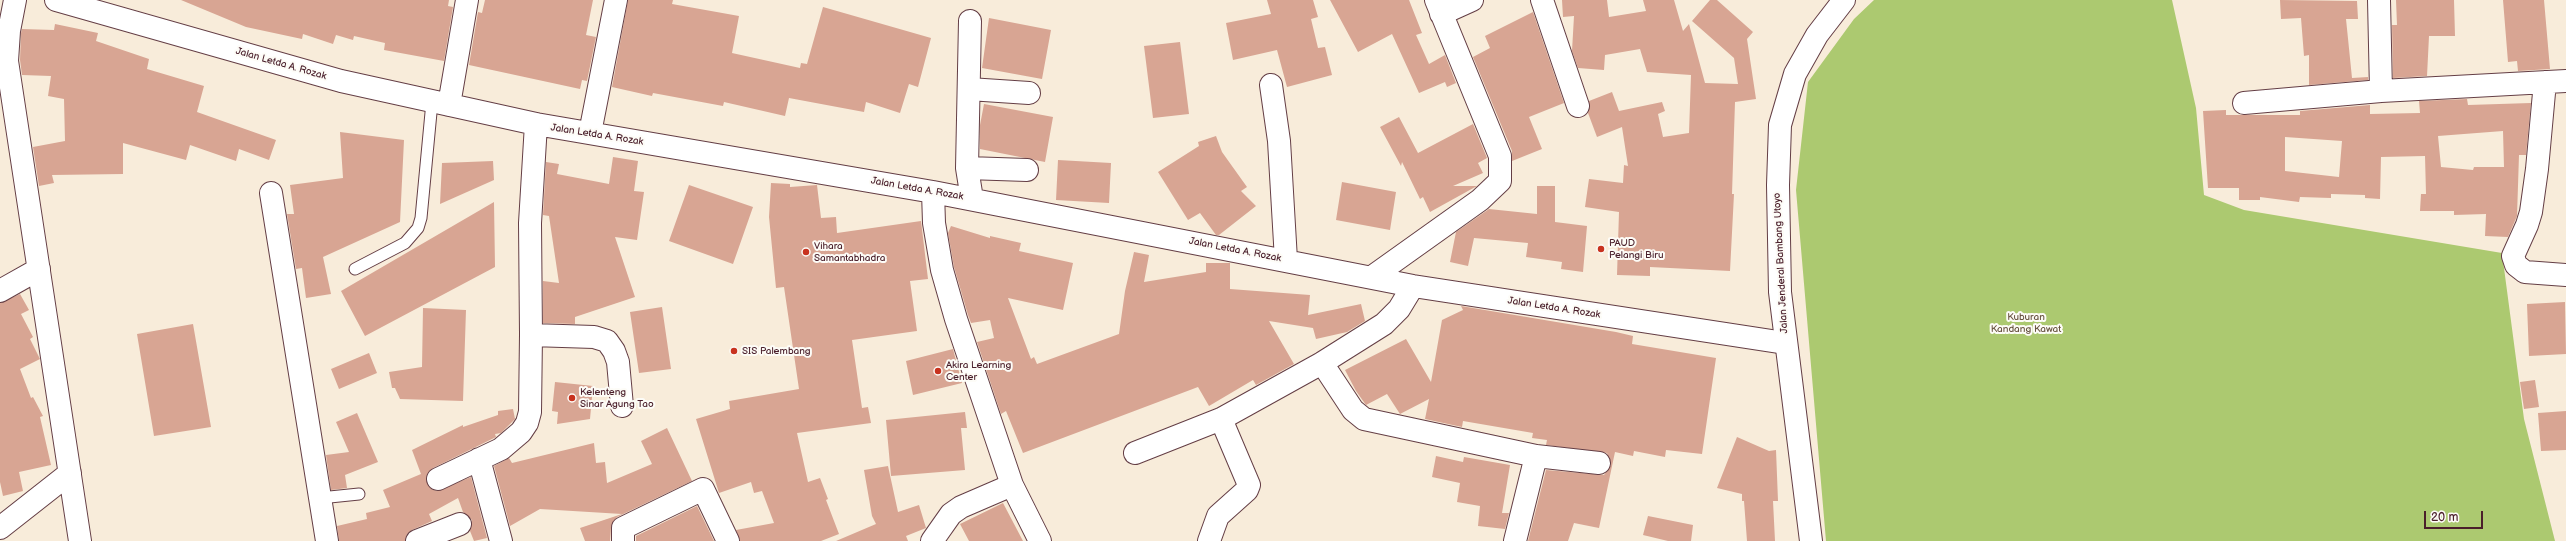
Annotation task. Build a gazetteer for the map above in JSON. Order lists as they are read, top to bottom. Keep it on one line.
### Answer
{"streets":{"street":["Jalan Letda A. Rozak","Jalan Jenderal Bambang Utoyo"]},"crossings":[["Jalan Letda A. Rozak","Jalan Jenderal Bambang Utoyo"]],"parks":["Kuburan Kandang Kawat"],"places":["PAUD Pelangi Biru","Vihara Samantabhadra","SIS Palembang","Akira Learning Center","Kelenteng Sinar Agung Tao"],"scale_bar":"20 m"}
